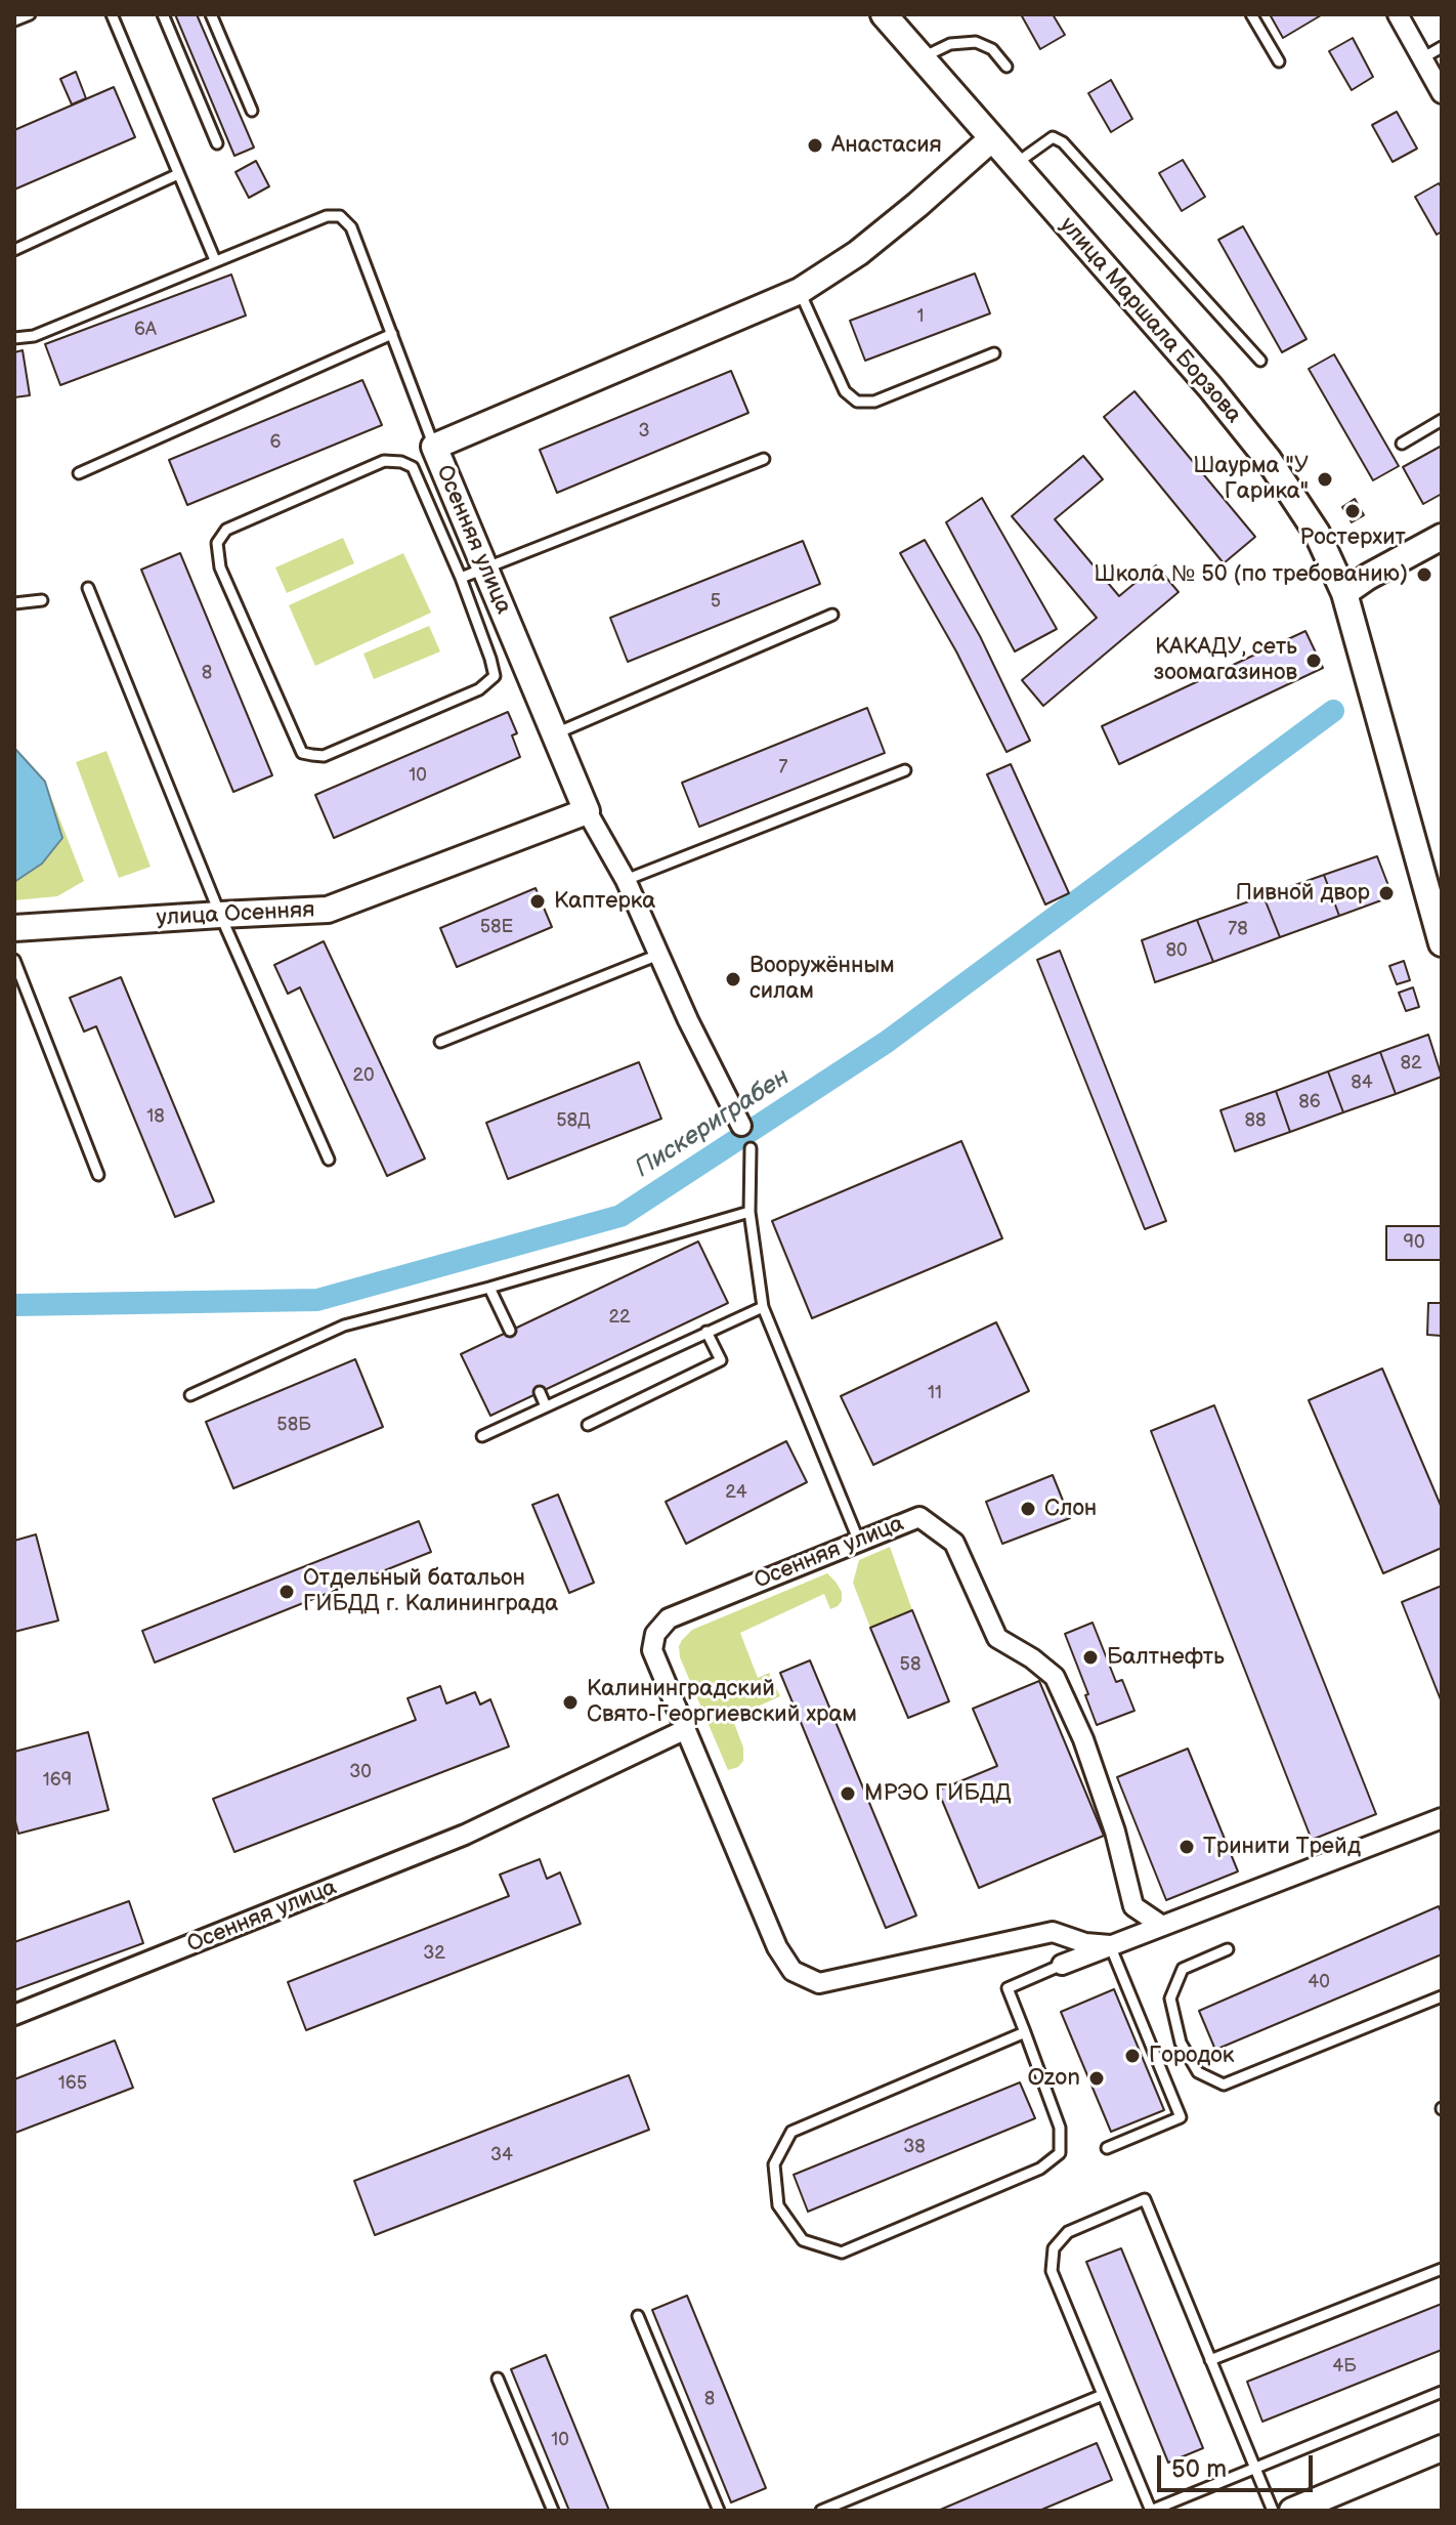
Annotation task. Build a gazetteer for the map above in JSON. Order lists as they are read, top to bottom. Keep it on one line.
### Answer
{"streets":{"street":["улица Маршала Борзова","Осенняя улица","улица Осенняя"]},"crossings":[["улица Маршала Борзова","Осенняя улица"],["Осенняя улица","улица Осенняя"]],"water":["Пискериграбен"],"places":["Анастасия","Шаурма \"У Гарика\"","Ростерхит","Школа № 50 (по требованию)","КАКАДУ, сеть зоомагазинов","Пивной двор","Каптерка","Вооружённым силам","Слон","Отдельный батальон ГИБДД г. Калининграда","Балтнефть","Калининградский Свято-Георгиевский храм","МРЭО ГИБДД","Тринити Трейд","Городок","Ozon"],"house_numbers":["1","6А","3","6","5","8","7","10","58Е","78","80","82","20","84","86","18","58Д","88","90","22","11","58Б","24","58","30","169","32","40","165","38","34","4Б","8","10"],"scale_bar":"50 m"}
